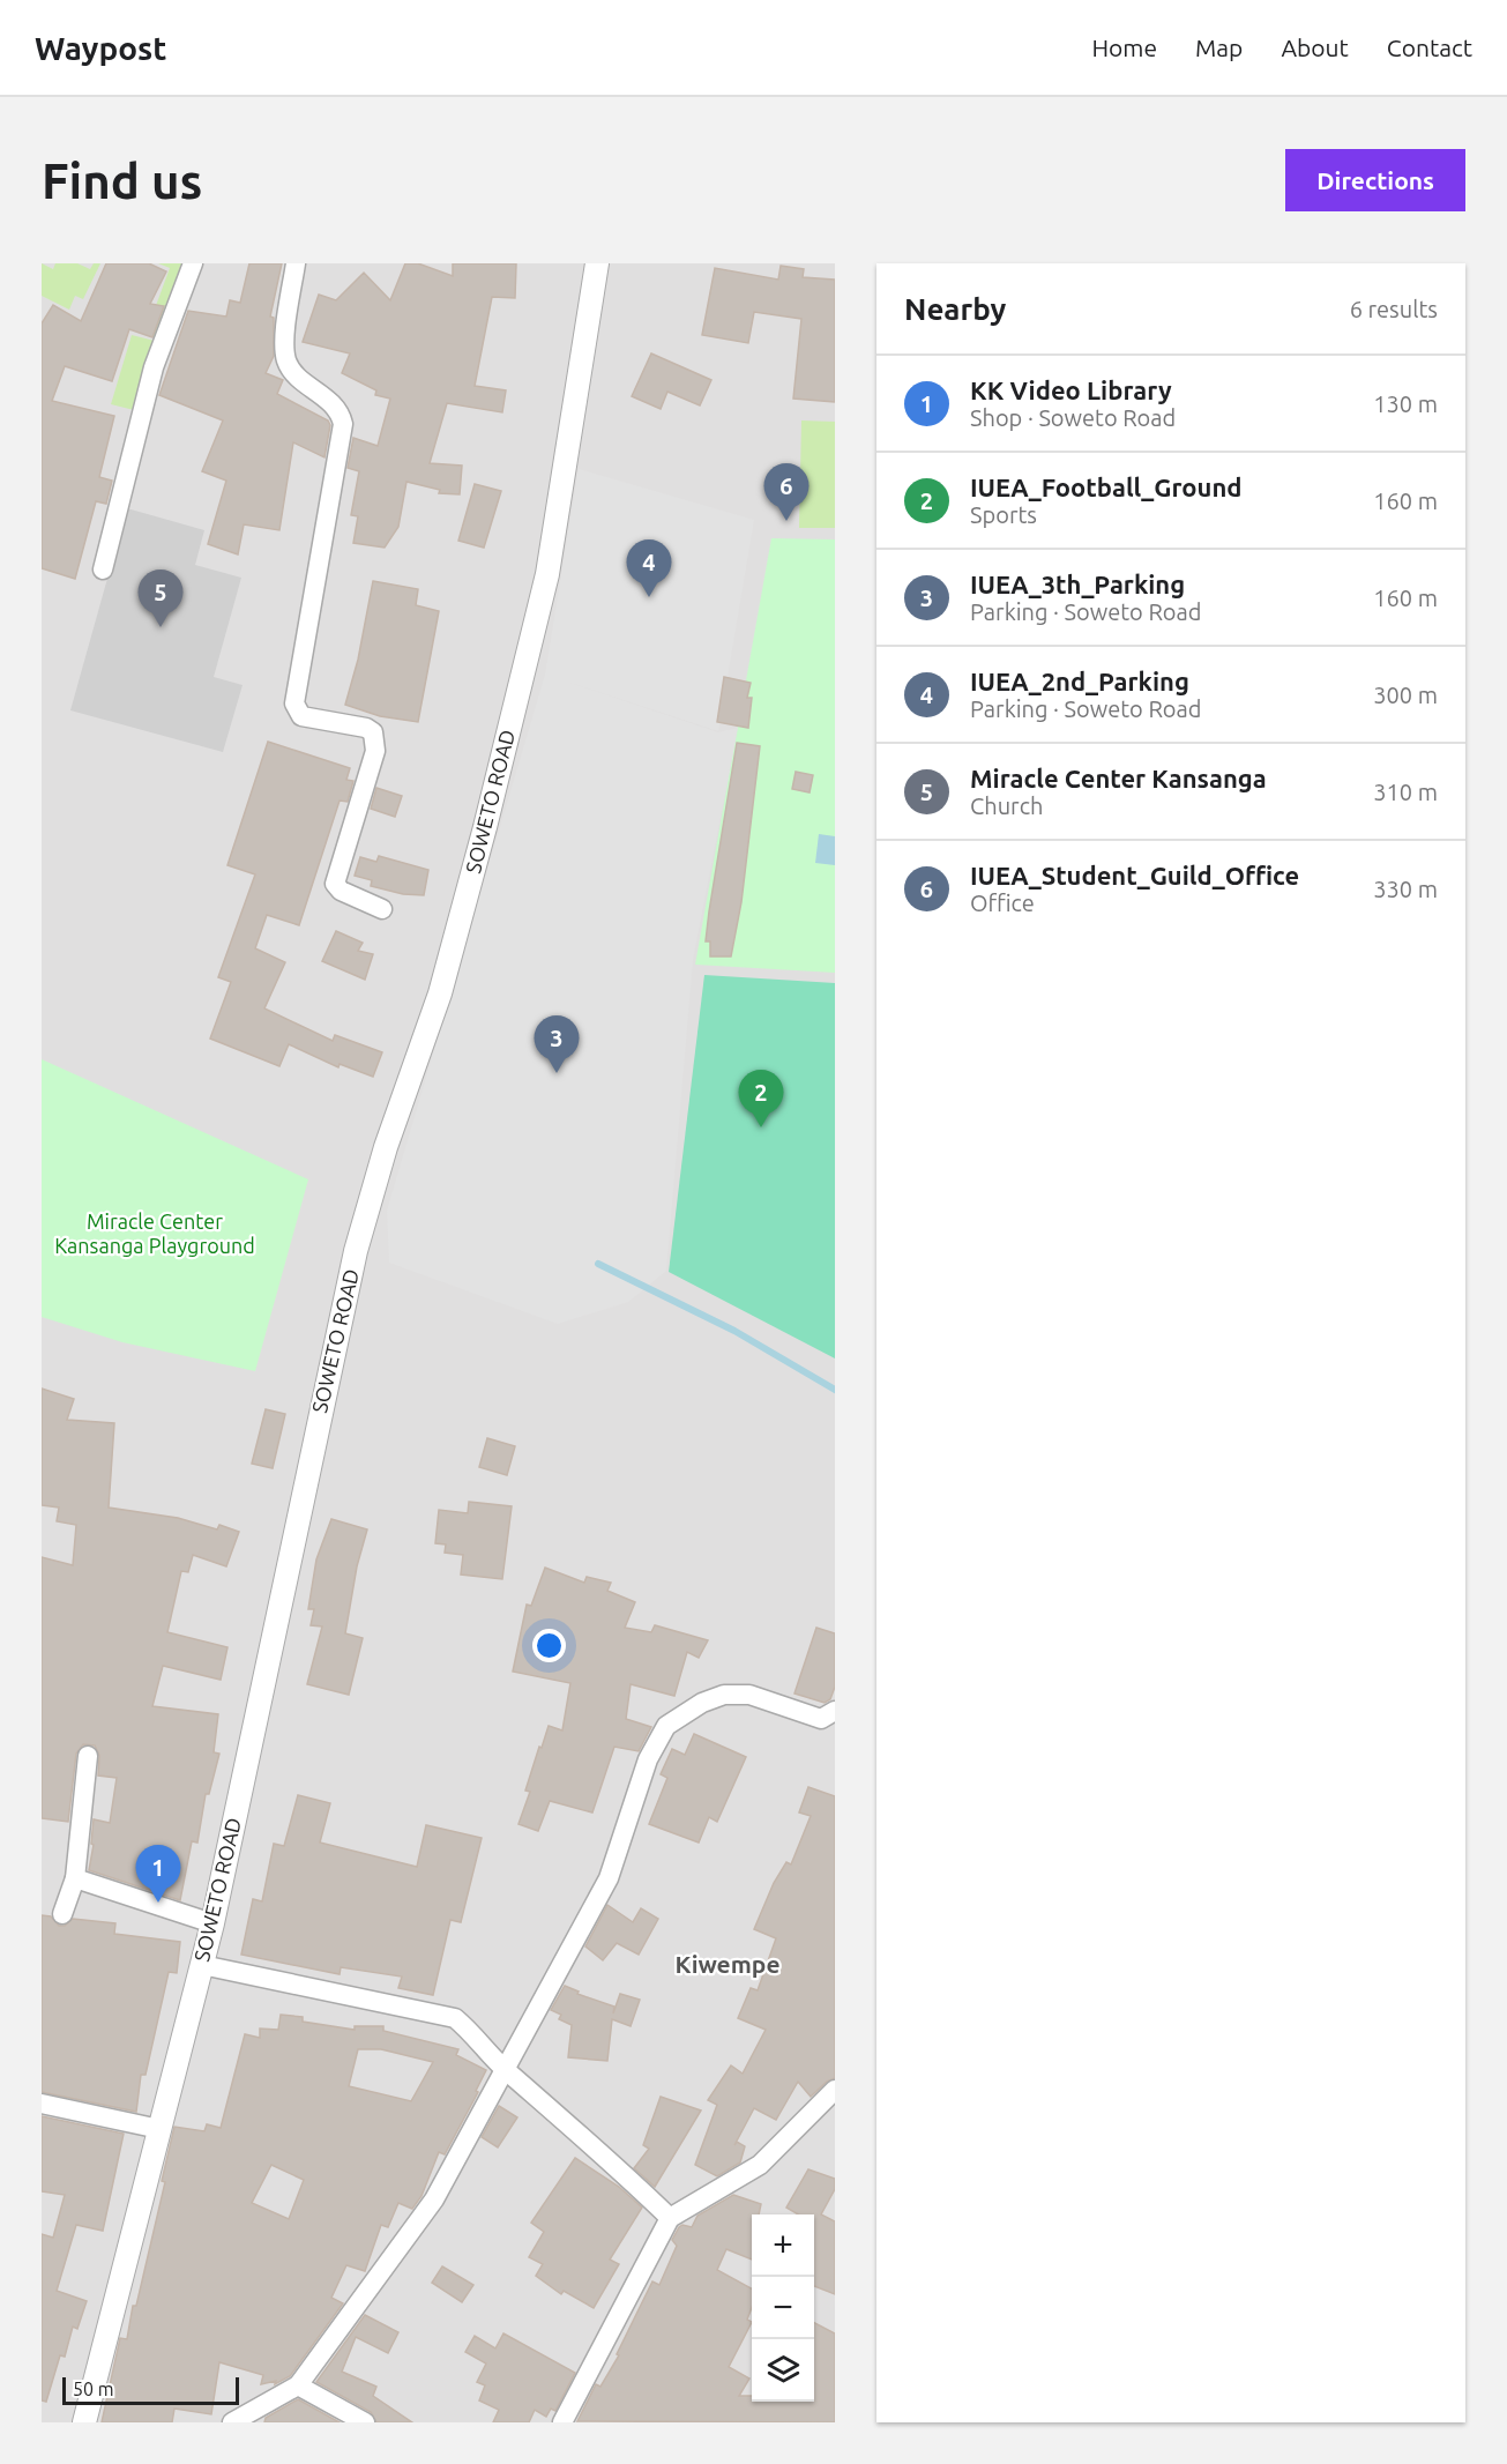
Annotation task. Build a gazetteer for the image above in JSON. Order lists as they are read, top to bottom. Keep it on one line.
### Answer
{"streets":{"street":["SOWETO ROAD"]},"districts":["Kiwempe"],"parks":["Miracle Center Kansanga Playground"],"scale_bar":"50 m","page":{"header":"Waypost","nav":["Home","Map","About","Contact"],"buttons":"Directions","title":"Find us","heading":["Nearby","6 results"],"list":[{"mark":"1","name":"KK Video Library","note":"Shop · Soweto Road","value":"130 m"},{"mark":"2","name":"IUEA_Football_Ground","note":"Sports","value":"160 m"},{"mark":"3","name":"IUEA_3th_Parking","note":"Parking · Soweto Road","value":"160 m"},{"mark":"4","name":"IUEA_2nd_Parking","note":"Parking · Soweto Road","value":"300 m"},{"mark":"5","name":"Miracle Center Kansanga","note":"Church","value":"310 m"},{"mark":"6","name":"IUEA_Student_Guild_Office","note":"Office","value":"330 m"}],"pins":["6","4","5","3","2","1"],"map_buttons":["+","−"],"scale":"50 m"}}
